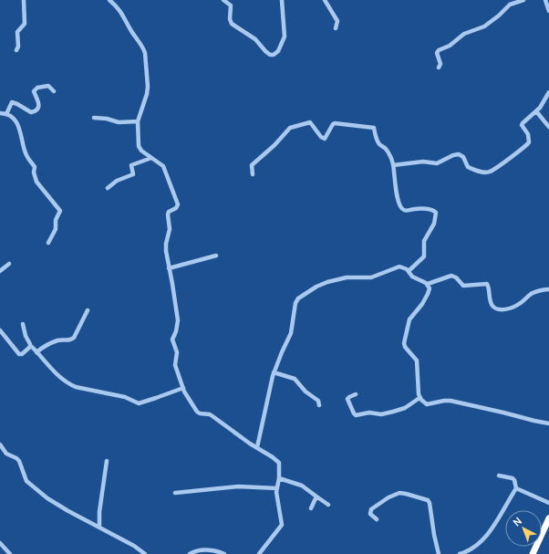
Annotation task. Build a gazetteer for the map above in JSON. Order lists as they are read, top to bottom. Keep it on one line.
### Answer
{"north":"top left"}
